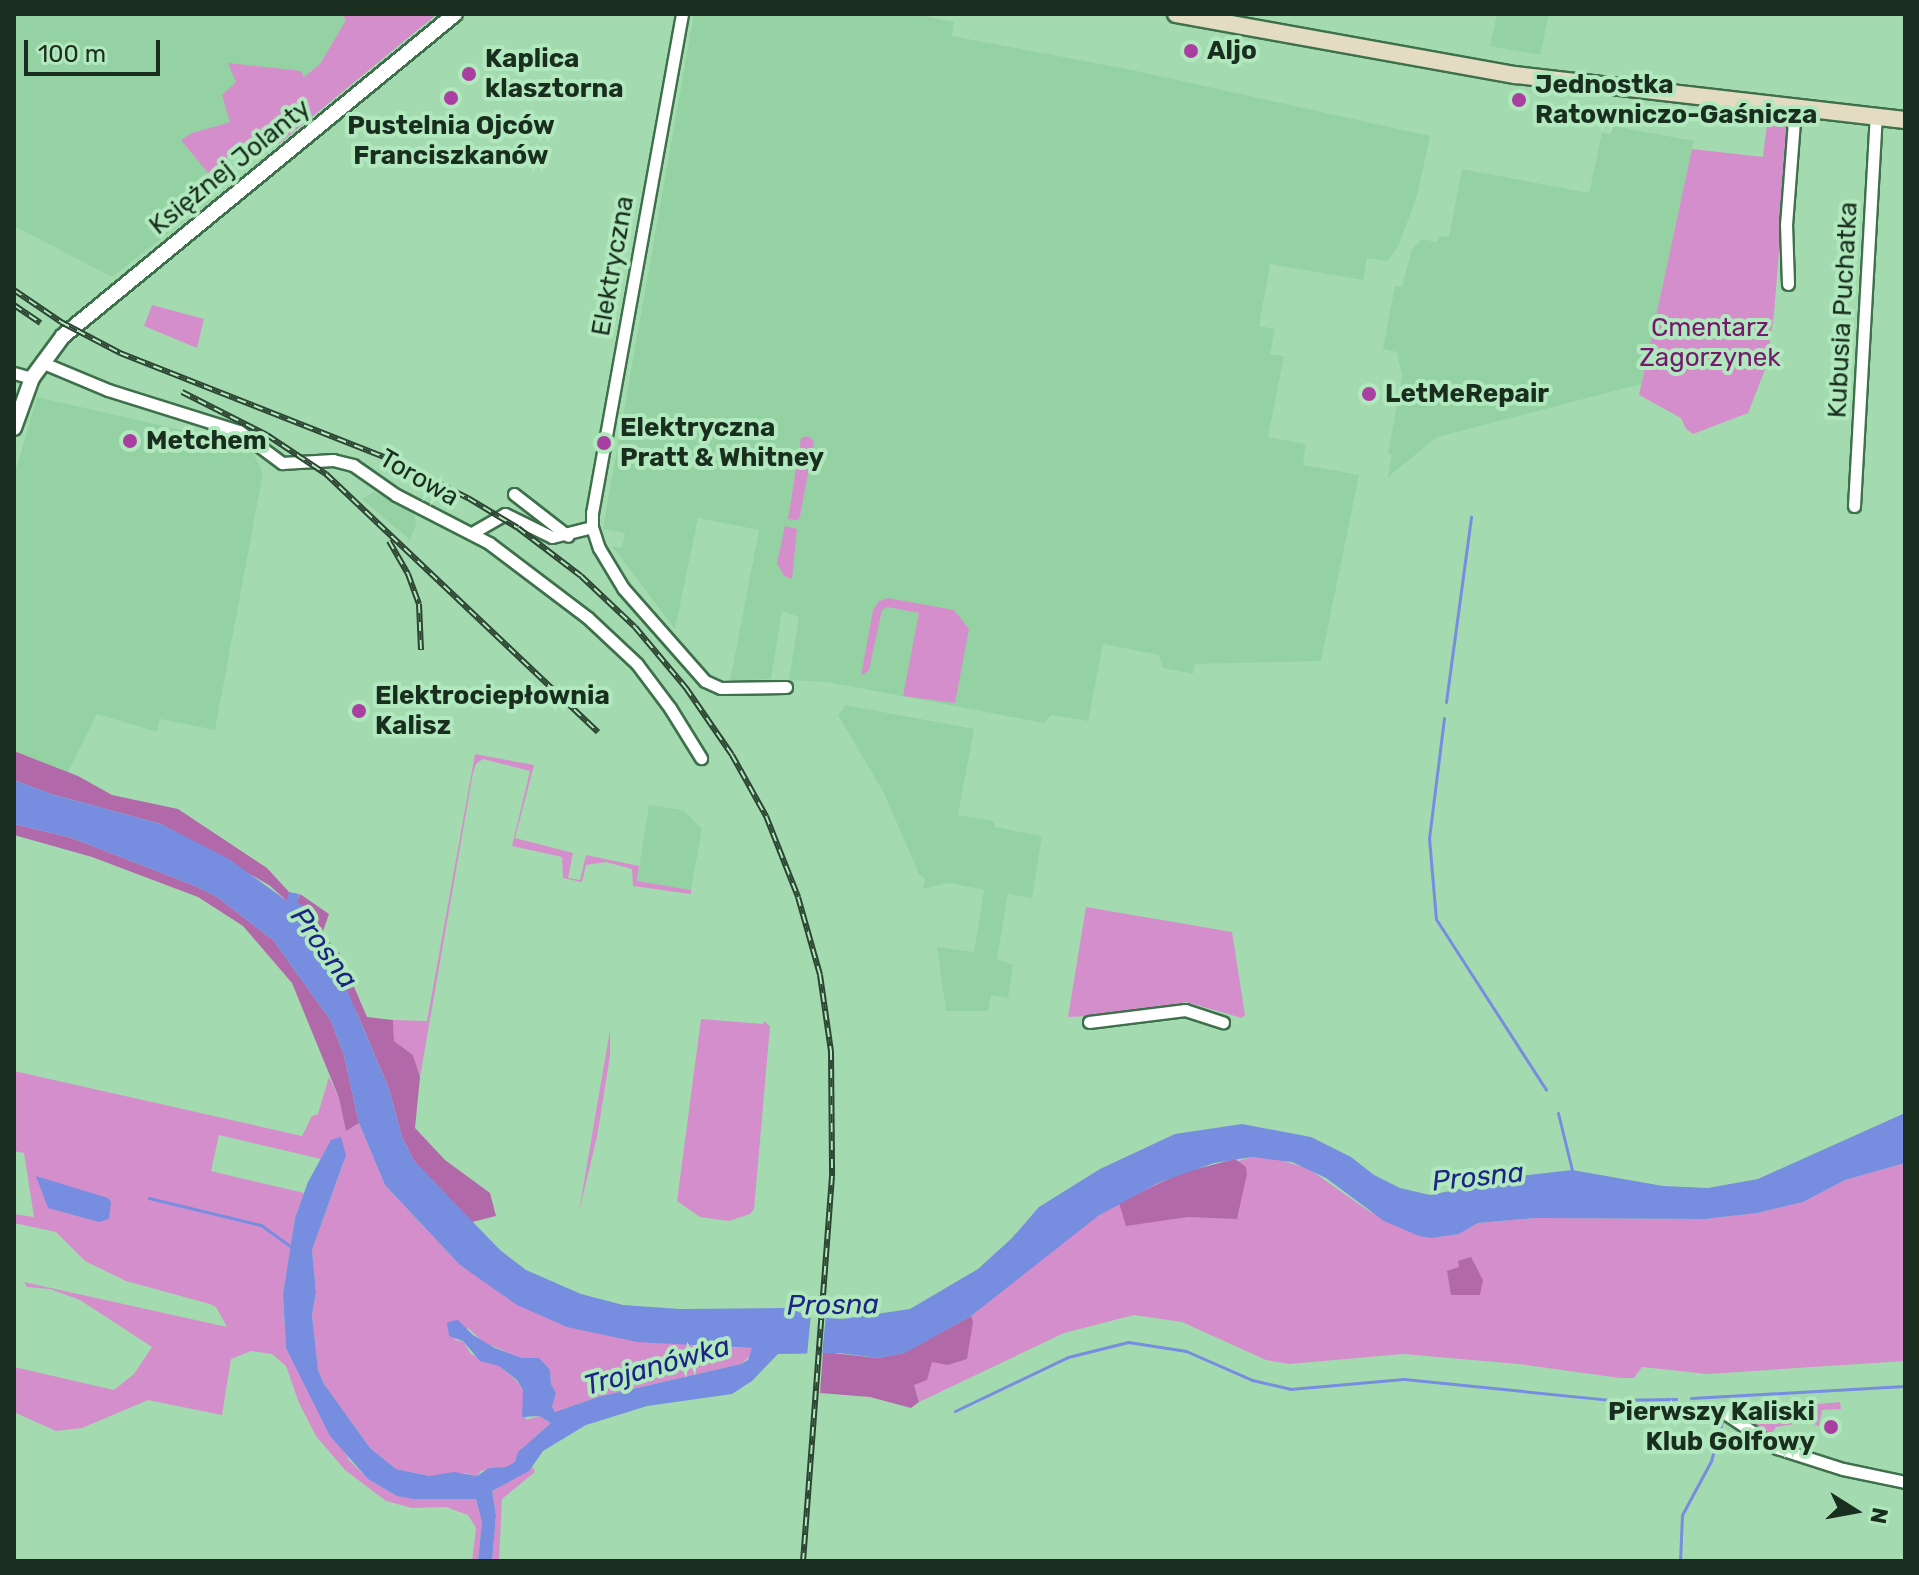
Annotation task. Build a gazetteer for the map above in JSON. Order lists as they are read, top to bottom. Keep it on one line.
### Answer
{"streets":{"street":["Księżnej Jolanty","Elektryczna","Kubusia Puchatka","Torowa"]},"crossings":[["Księżnej Jolanty","Torowa"]],"water":["Prosna","Trojanówka"],"parks":["Cmentarz Zagorzynek"],"places":["Aljo","Kaplica klasztorna","Pustelnia Ojców Franciszkanów","Jednostka Ratowniczo-Gaśnicza","LetMeRepair","Metchem","Elektryczna Pratt & Whitney","Elektrociepłownia Kalisz","Pierwszy Kaliski Klub Golfowy"],"scale_bar":"100 m","north":"right"}
